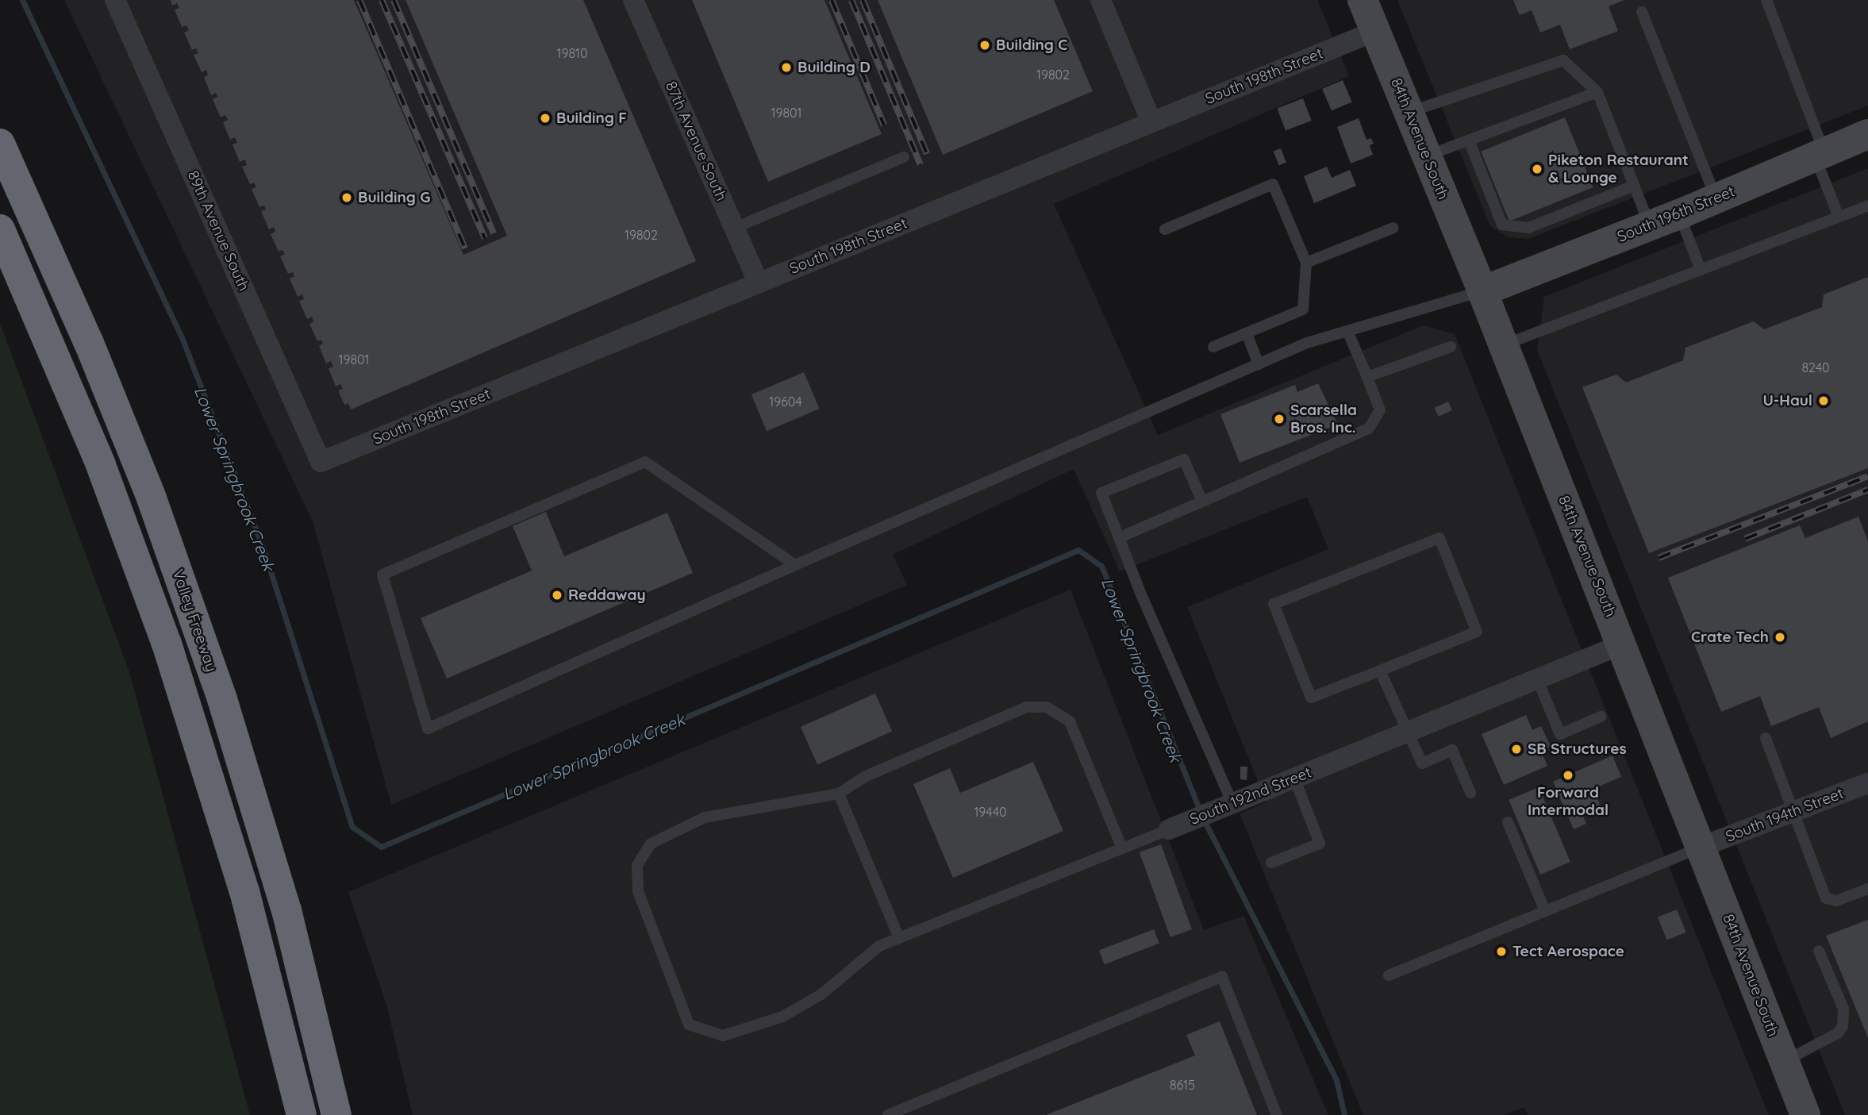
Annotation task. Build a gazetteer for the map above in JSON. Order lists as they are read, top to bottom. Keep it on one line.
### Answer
{"streets":{"highway":["Valley Freeway"],"main road":["84th Avenue South","South 196th Street"],"street":["South 198th Street","87th Avenue South","89th Avenue South","South 192nd Street","South 194th Street"]},"crossings":[["South 198th Street","84th Avenue South"],["South 198th Street","87th Avenue South"],["South 198th Street","89th Avenue South"],["84th Avenue South","South 196th Street"],["84th Avenue South","South 192nd Street"],["84th Avenue South","South 194th Street"]],"water":["Lower Springbrook Creek"],"places":["Building C","Building D","Building F","Piketon Restaurant & Lounge","Building G","U-Haul","Scarsella Bros. Inc.","Reddaway","Crate Tech","SB Structures","Forward Intermodal","Tect Aerospace"],"house_numbers":["19810","19802","19801","19802","19801","8240","19604","19440","8615"]}
